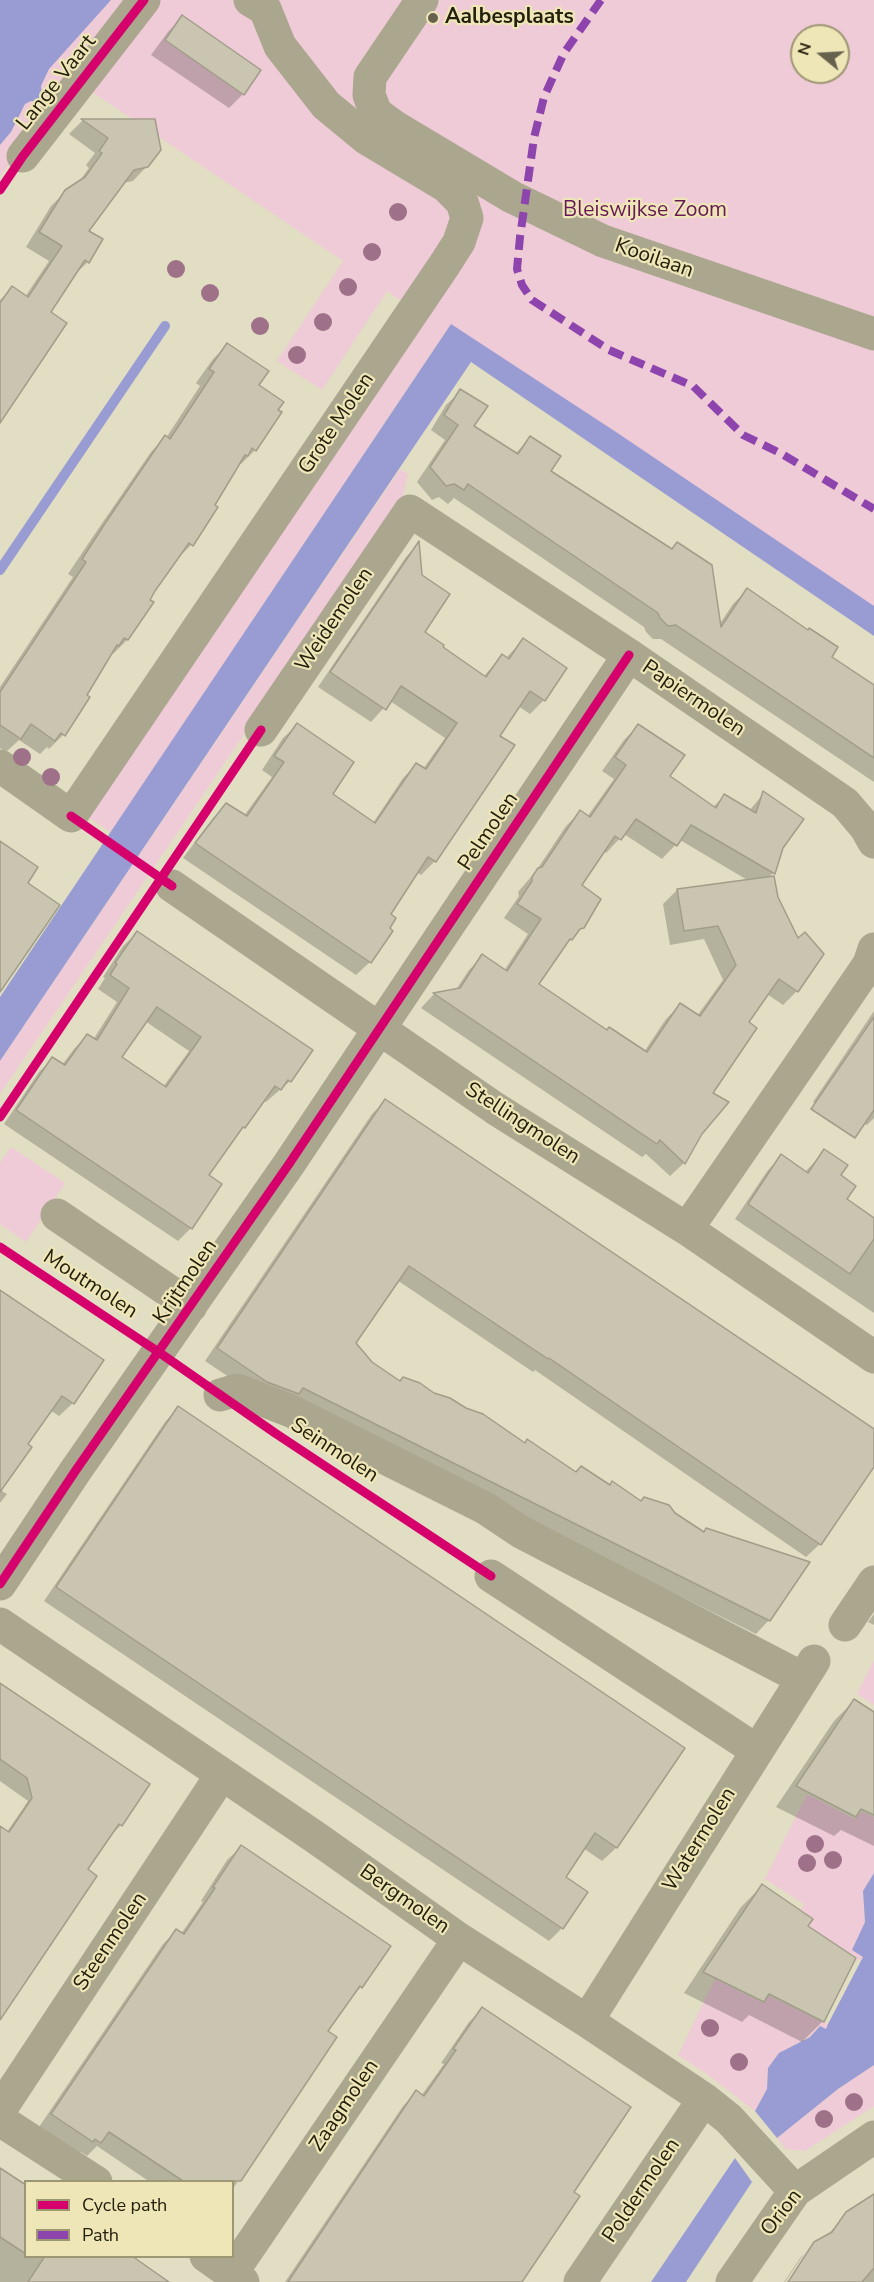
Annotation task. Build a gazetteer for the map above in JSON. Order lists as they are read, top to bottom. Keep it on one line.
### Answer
{"streets":{"street":["Lange Vaart","Kooilaan","Grote Molen","Weidemolen","Papiermolen","Pelmolen","Stellingmolen","Krijtmolen","Moutmolen","Seinmolen","Watermolen","Bergmolen","Steenmolen","Zaagmolen","Poldermolen","Orion"]},"crossings":[["Weidemolen","Papiermolen"],["Papiermolen","Pelmolen"],["Pelmolen","Stellingmolen"],["Pelmolen","Krijtmolen"],["Stellingmolen","Krijtmolen"],["Krijtmolen","Moutmolen"],["Seinmolen","Watermolen"],["Watermolen","Bergmolen"],["Bergmolen","Steenmolen"],["Bergmolen","Zaagmolen"],["Bergmolen","Poldermolen"],["Bergmolen","Orion"]],"parks":["Bleiswijkse Zoom"],"places":["Aalbesplaats"],"legend":["Cycle path","Path"],"north":"left"}
